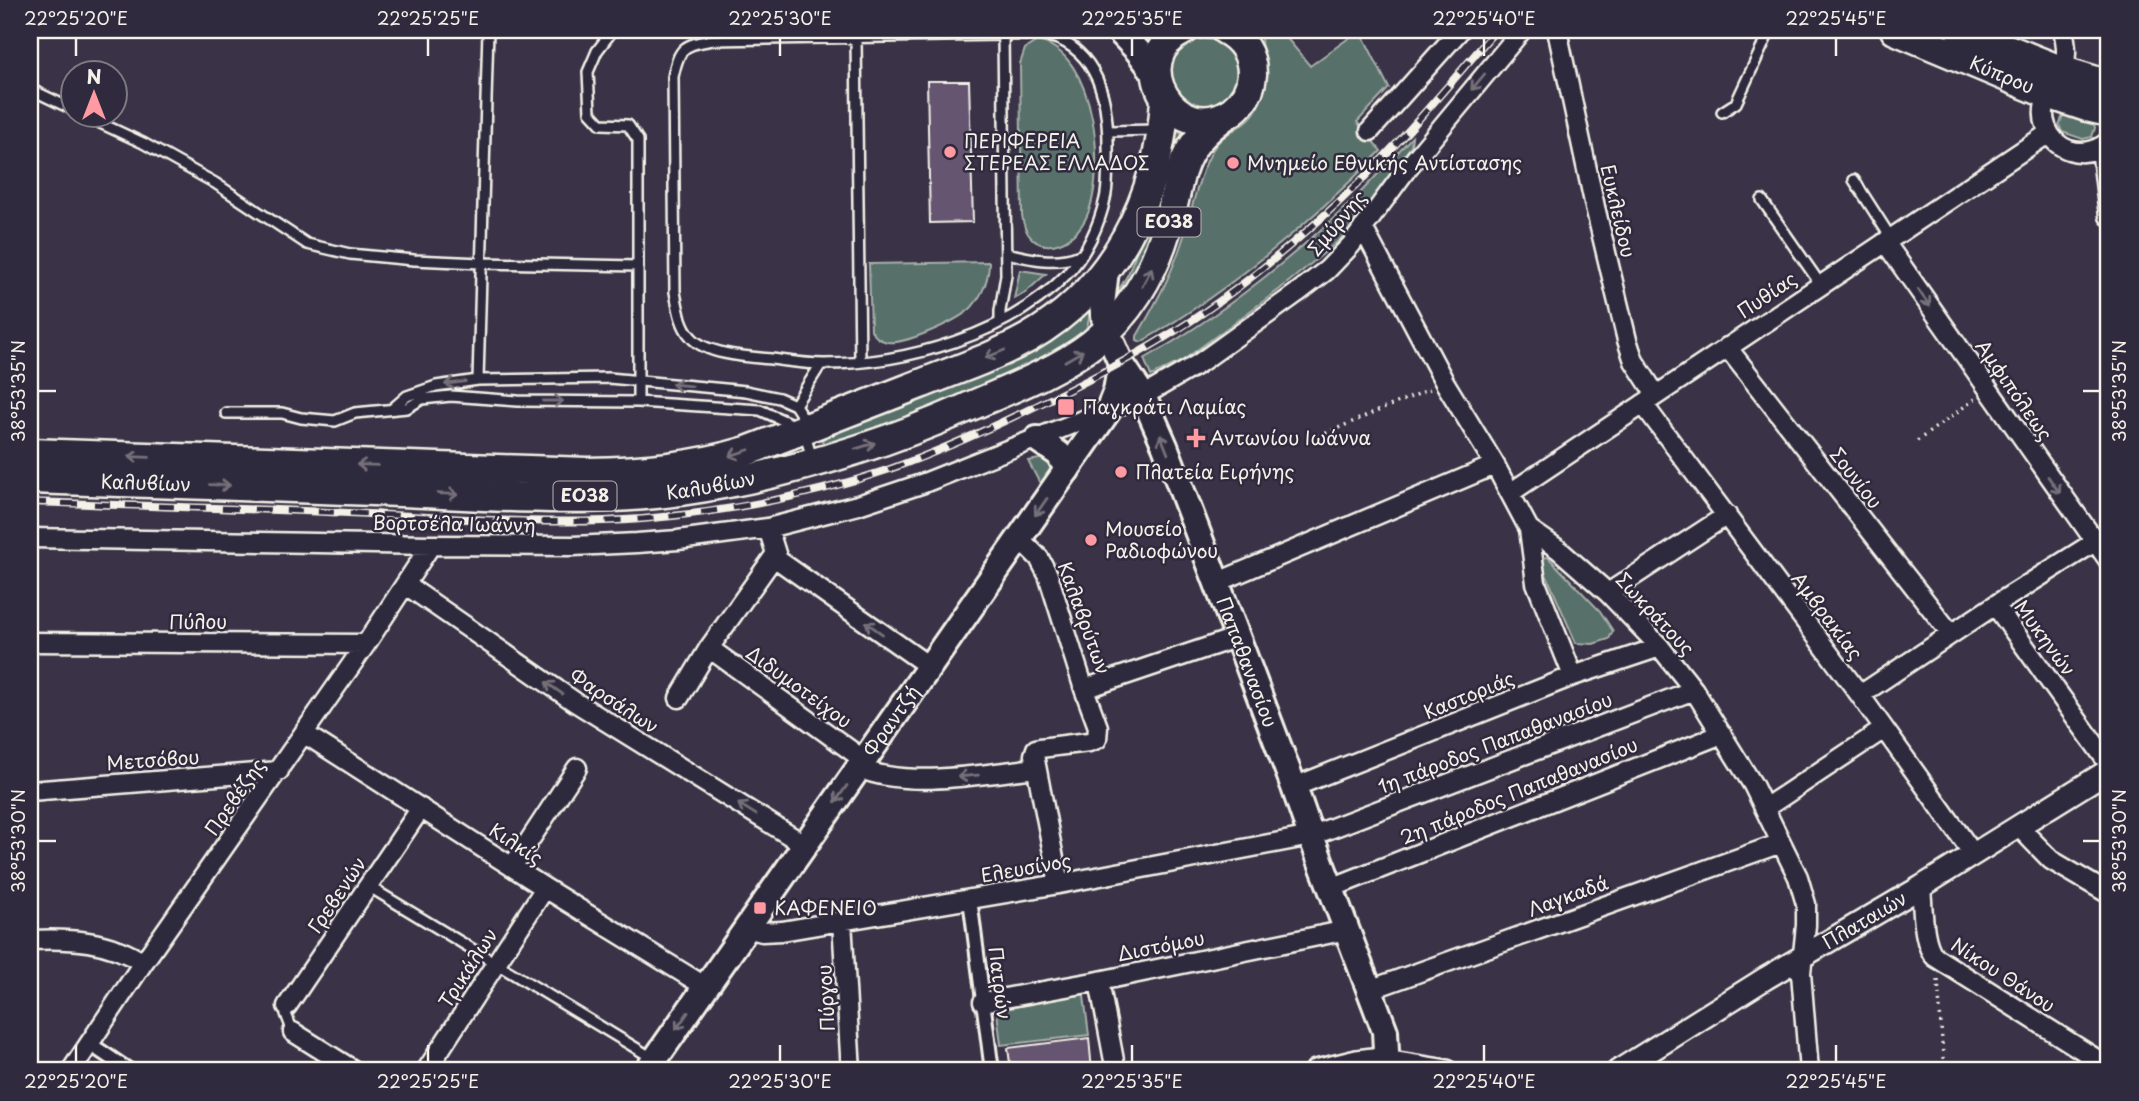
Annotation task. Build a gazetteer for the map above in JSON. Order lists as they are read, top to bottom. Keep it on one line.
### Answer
{"streets":{"main road":["Κύπρου","ΕΟ38","Καλυβίων","Παπαθανασίου","Φραντζή"],"street":["Ευκλείδου","Σμύρνης","Πυθίας","Αμφιπόλεως","Σουνίου","Βορτσέλα Ιωάννη","Σωκράτους","Αμβρακίας","Καλαβρύτων","Πύλου","Μυκηνών","Διδυμοτείχου","Καστοριάς","Φαρσάλων","1η πάροδος Παπαθανασίου","Μετσόβου","2η πάροδος Παπαθανασίου","Πρεβέζης","Κιλκίς","Ελευσίνος","Γρεβενών","Λαγκαδά","Πλαταιών","Διστόμου","Τρικάλων","Νίκου Θάνου","Πατρών","Πύργου"]},"crossings":[["Ευκλείδου","Πυθίας"],["Ευκλείδου","Αμβρακίας"],["ΕΟ38","Καλυβίων"],["Σμύρνης","Βορτσέλα Ιωάννη"],["Σμύρνης","Σωκράτους"],["Σμύρνης","Παπαθανασίου"],["Σμύρνης","Φραντζή"],["Πυθίας","Αμφιπόλεως"],["Πυθίας","Σουνίου"],["Πυθίας","Σωκράτους"],["Πυθίας","Αμβρακίας"],["Αμφιπόλεως","Μυκηνών"],["Σουνίου","Μυκηνών"],["Καλυβίων","Παπαθανασίου"],["Βορτσέλα Ιωάννη","Φραντζή"],["Βορτσέλα Ιωάννη","Πρεβέζης"],["Σωκράτους","Καστοριάς"],["Σωκράτους","1η πάροδος Παπαθανασίου"],["Σωκράτους","2η πάροδος Παπαθανασίου"],["Σωκράτους","Λαγκαδά"],["Σωκράτους","Πλαταιών"],["Αμβρακίας","Μυκηνών"],["Αμβρακίας","Πλαταιών"],["Καλαβρύτων","Παπαθανασίου"],["Καλαβρύτων","Φραντζή"],["Πύλου","Πρεβέζης"],["Παπαθανασίου","Καστοριάς"],["Παπαθανασίου","Φραντζή"],["Παπαθανασίου","1η πάροδος Παπαθανασίου"],["Παπαθανασίου","2η πάροδος Παπαθανασίου"],["Παπαθανασίου","Ελευσίνος"],["Παπαθανασίου","Λαγκαδά"],["Παπαθανασίου","Διστόμου"],["Διδυμοτείχου","Φραντζή"],["Φαρσάλων","Φραντζή"],["Φαρσάλων","Πρεβέζης"],["Φραντζή","Κιλκίς"],["Φραντζή","Ελευσίνος"],["1η πάροδος Παπαθανασίου","Ελευσίνος"],["Μετσόβου","Πρεβέζης"],["Πρεβέζης","Κιλκίς"],["Κιλκίς","Γρεβενών"],["Κιλκίς","Τρικάλων"],["Ελευσίνος","Πατρών"],["Ελευσίνος","Πύργου"],["Πλαταιών","Νίκου Θάνου"],["Διστόμου","Πατρών"]],"one_way":["Αμφιπόλεως","Διδυμοτείχου","Φαρσάλων"],"places":{"other":["ΠΕΡΙΦΕΡΕΙΑ ΣΤΕΡΕΑΣ ΕΛΛΑΔΟΣ","Μνημείο Εθνικής Αντίστασης","Πλατεία Ειρήνης","Μουσείο Ραδιοφώνου"],"transit":["Παγκράτι Λαμίας","ΚΑΦΕΝΕΙΟ"],"health":["Αντωνίου Ιωάννα"]},"north":"top","coordinates":["22°25'20\"E","22°25'25\"E","22°25'30\"E","22°25'35\"E","22°25'40\"E","22°25'45\"E","38°53'35\"N","38°53'30\"N"]}
